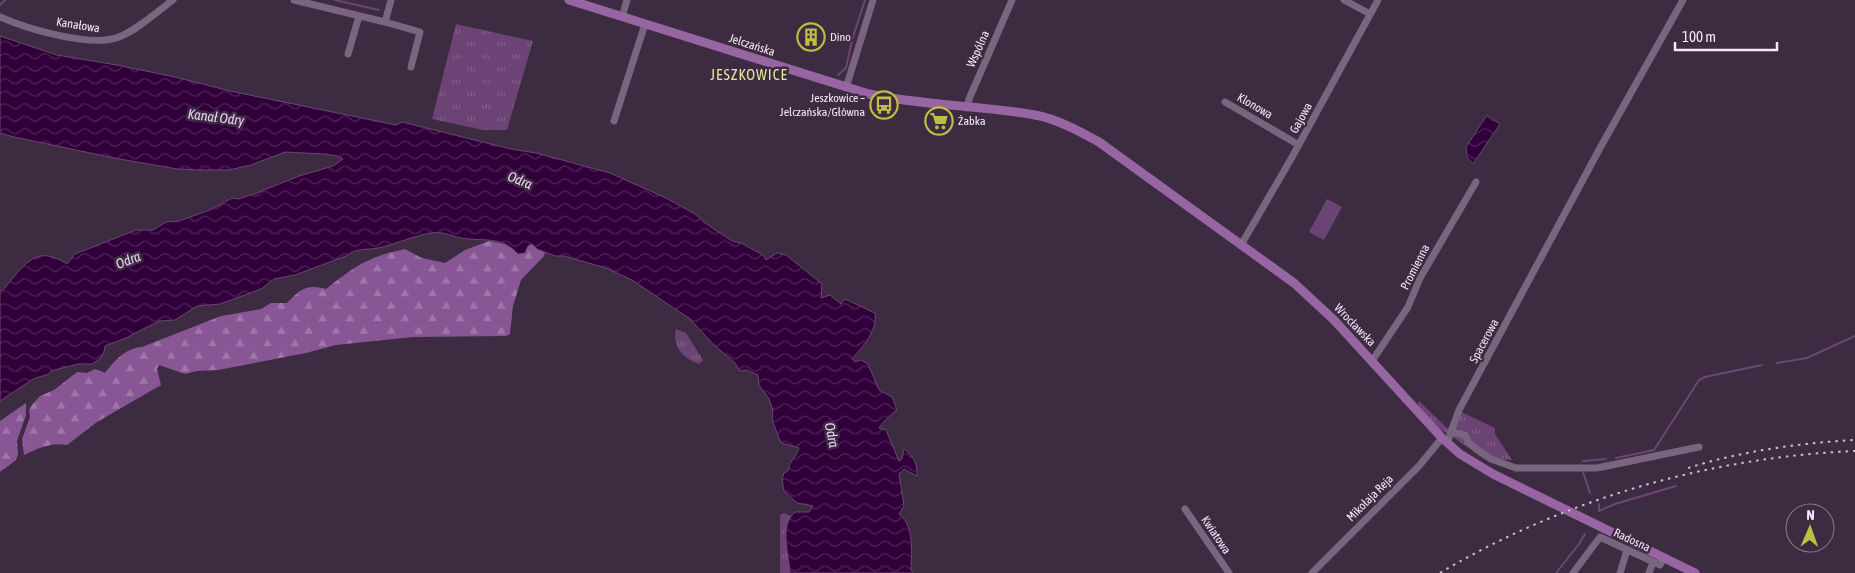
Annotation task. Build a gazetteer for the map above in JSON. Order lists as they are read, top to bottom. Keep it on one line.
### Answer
{"streets":{"main road":["Jelczańska","Wrocławska"],"street":["Kanałowa","Wspólna","Klonowa","Gajowa","Promienna","Spacerowa","Mikołaja Reja","Kwiatowa","Radosna"]},"crossings":[["Jelczańska","Wspólna"],["Jelczańska","Wrocławska"],["Klonowa","Gajowa"],["Gajowa","Wrocławska"],["Promienna","Wrocławska"],["Wrocławska","Spacerowa"],["Wrocławska","Mikołaja Reja"],["Wrocławska","Radosna"],["Spacerowa","Mikołaja Reja"]],"districts":["JESZKOWICE"],"water":["Kanał Odry","Odra"],"places":{"building":["Dino"],"bus stop":["Jeszkowice – Jelczańska/Główna"],"supermarket":["Żabka"]},"scale_bar":"100 m","north":"top"}
